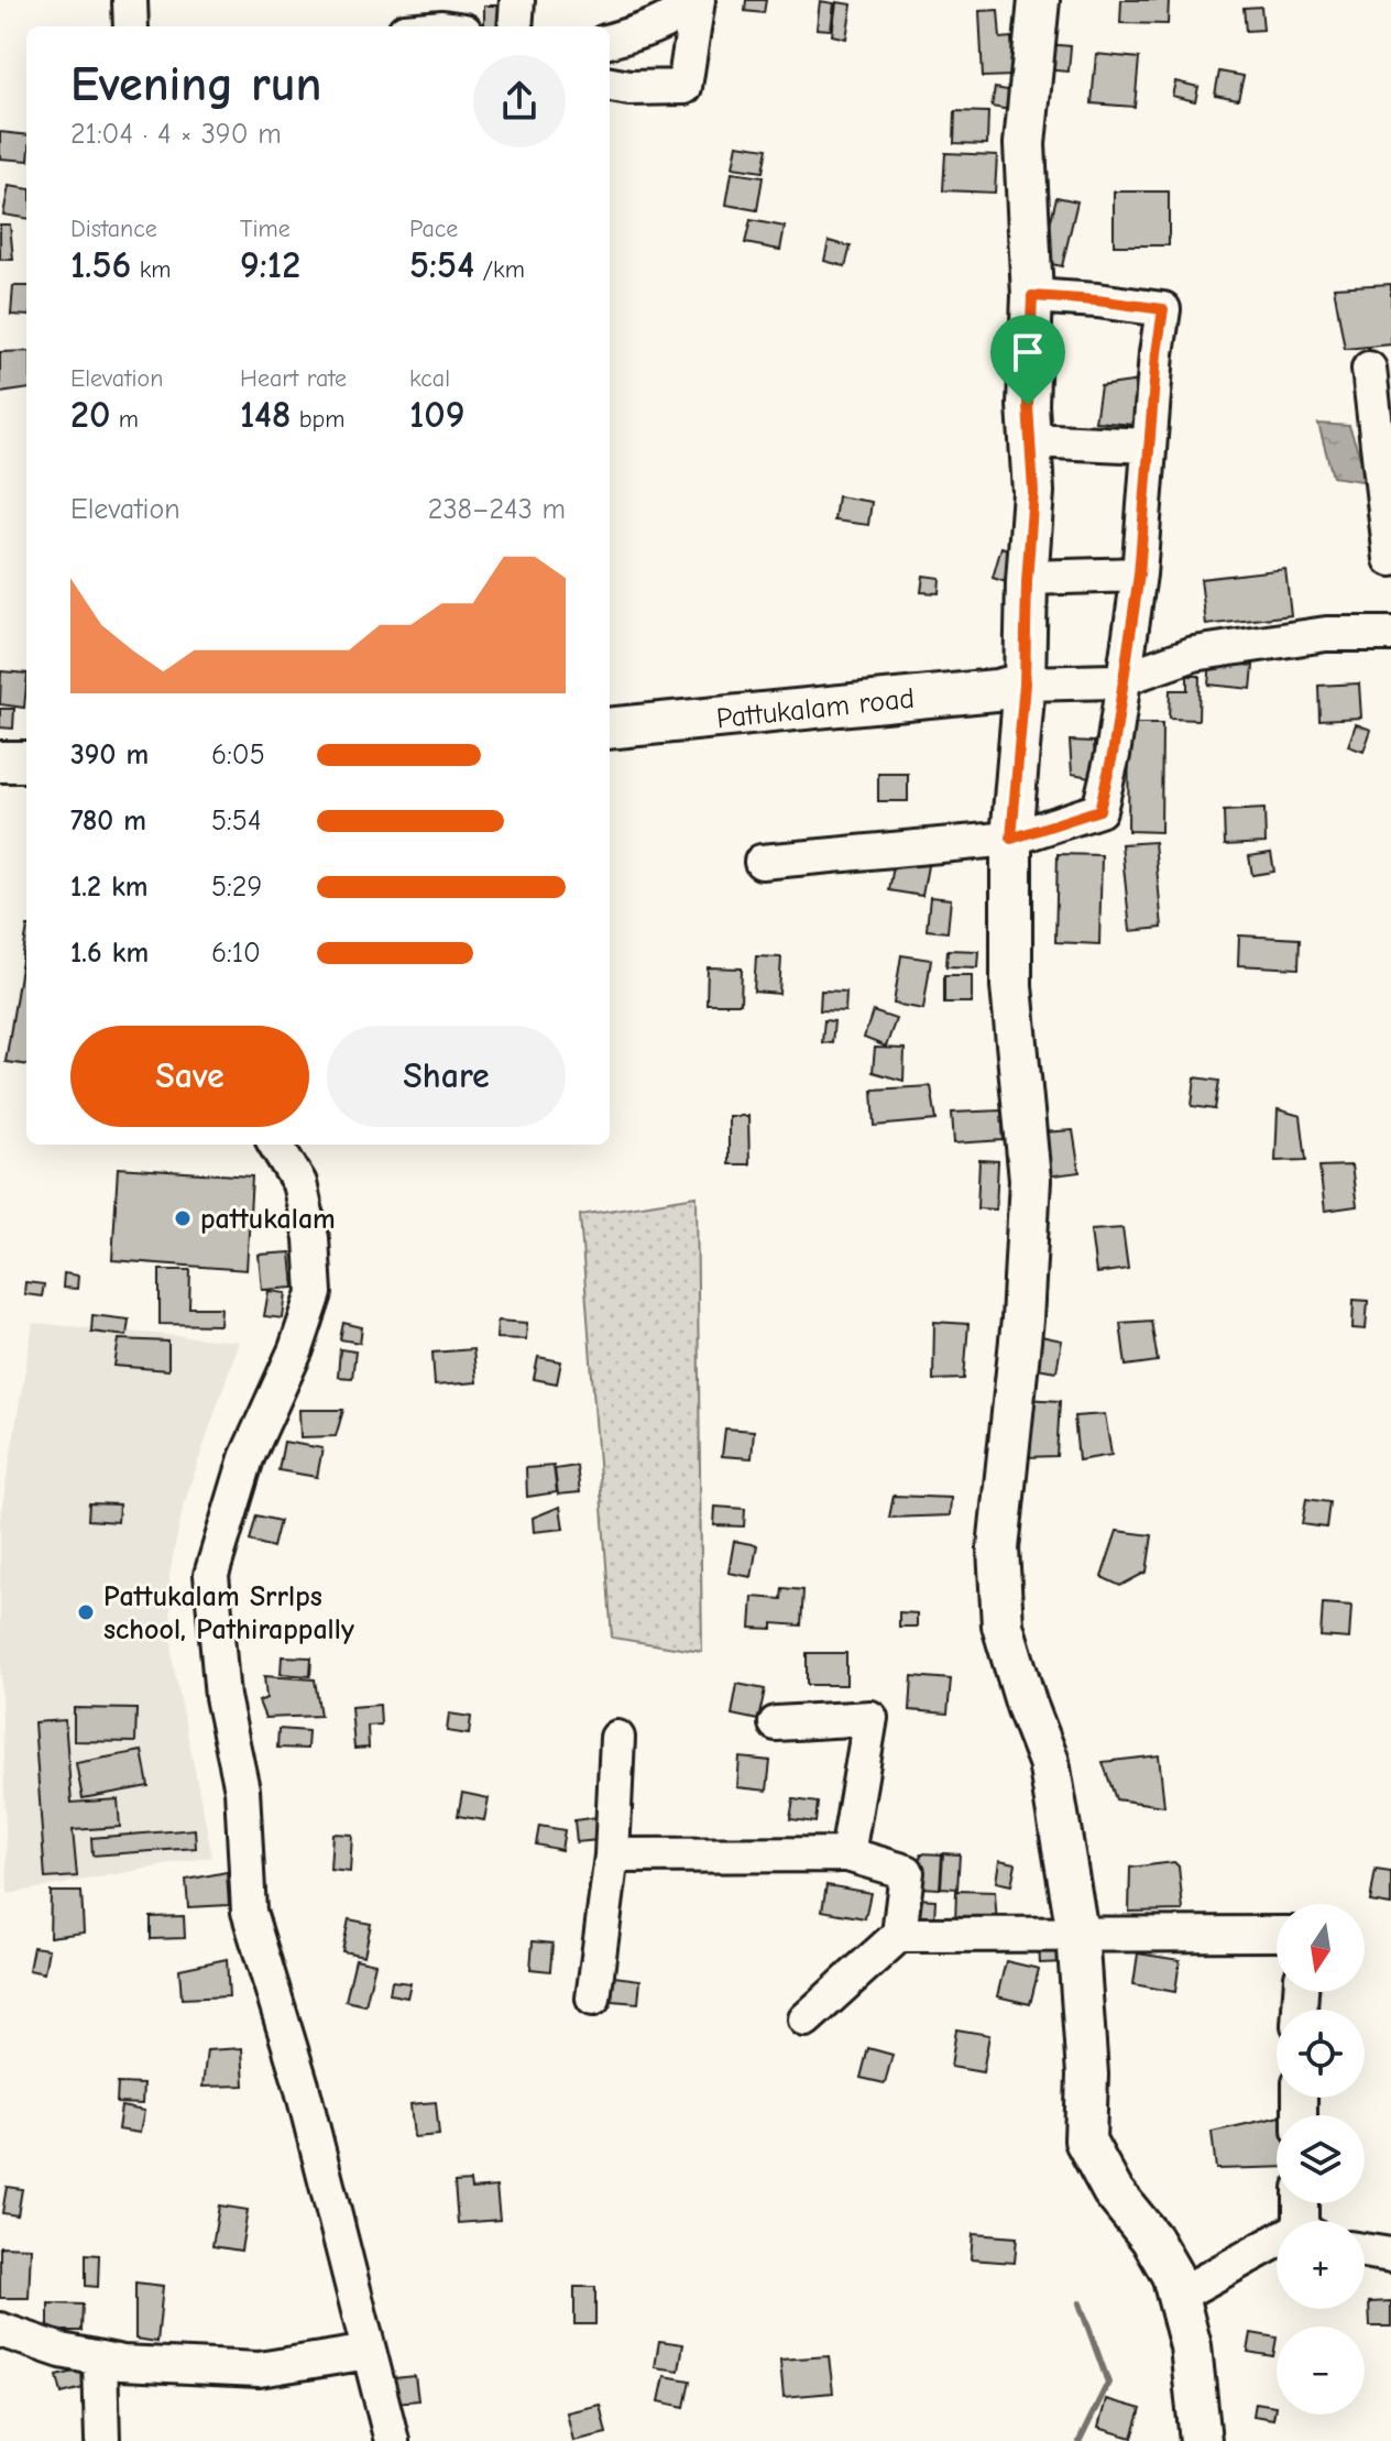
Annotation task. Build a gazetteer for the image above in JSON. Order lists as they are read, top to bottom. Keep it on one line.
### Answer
{"streets":{"main road":["Pattukalam road"]},"places":["pattukalam","Pattukalam Srrlps school, Pathirappally"],"north":"bottom","page":{"heading":["Evening run","21:04 · 4 × 390 m"],"stats":[["Distance","1.56 km"],["Time","9:12"],["Pace","5:54 /km"],["Elevation","20 m"],["Heart rate","148 bpm"],["kcal","109"]],"chart":["Elevation","238–243 m"],"list":[{"name":"390 m","note":"6:05"},{"name":"780 m","note":"5:54"},{"name":"1.2 km","note":"5:29"},{"name":"1.6 km","note":"6:10"}],"buttons":["Save","Share"],"map_buttons":["+","−"]}}
